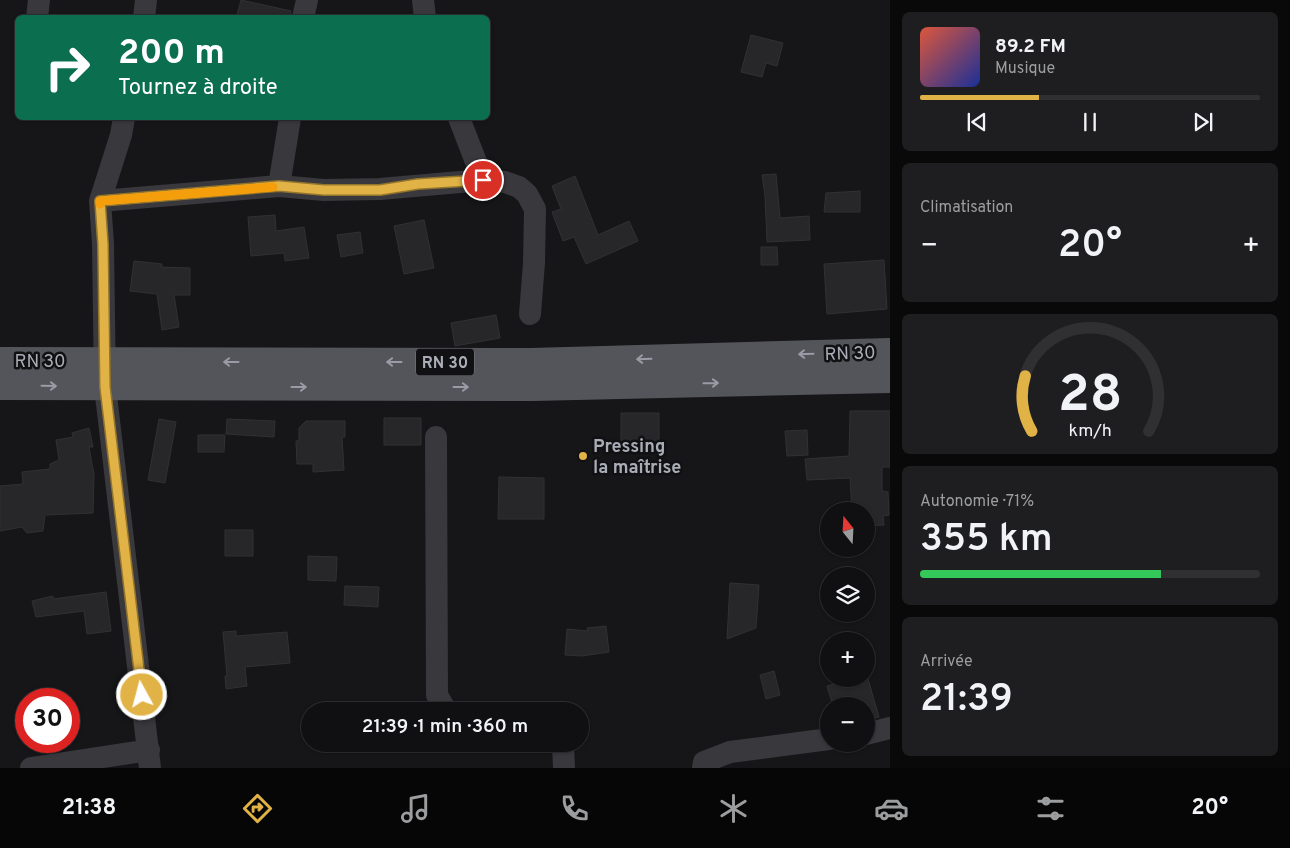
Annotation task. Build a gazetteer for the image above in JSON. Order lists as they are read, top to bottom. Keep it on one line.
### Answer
{"streets":{"main road":["RN 30"]},"places":["Pressing la maîtrise"],"north":"top","page":{"turn":["200 m","Tournez à droite"],"song":["89.2 FM","Musique"],"tile":["Climatisation",["Autonomie · 71%","355 km"],["Arrivée","21:39"]],"heat":["−","20°","+"],"map_buttons":["+","−"],"limit":"30","trip":"21:39 · 1 min · 360 m","tabs":["21:38","20°"],"gauge":["28","km/h"]}}
